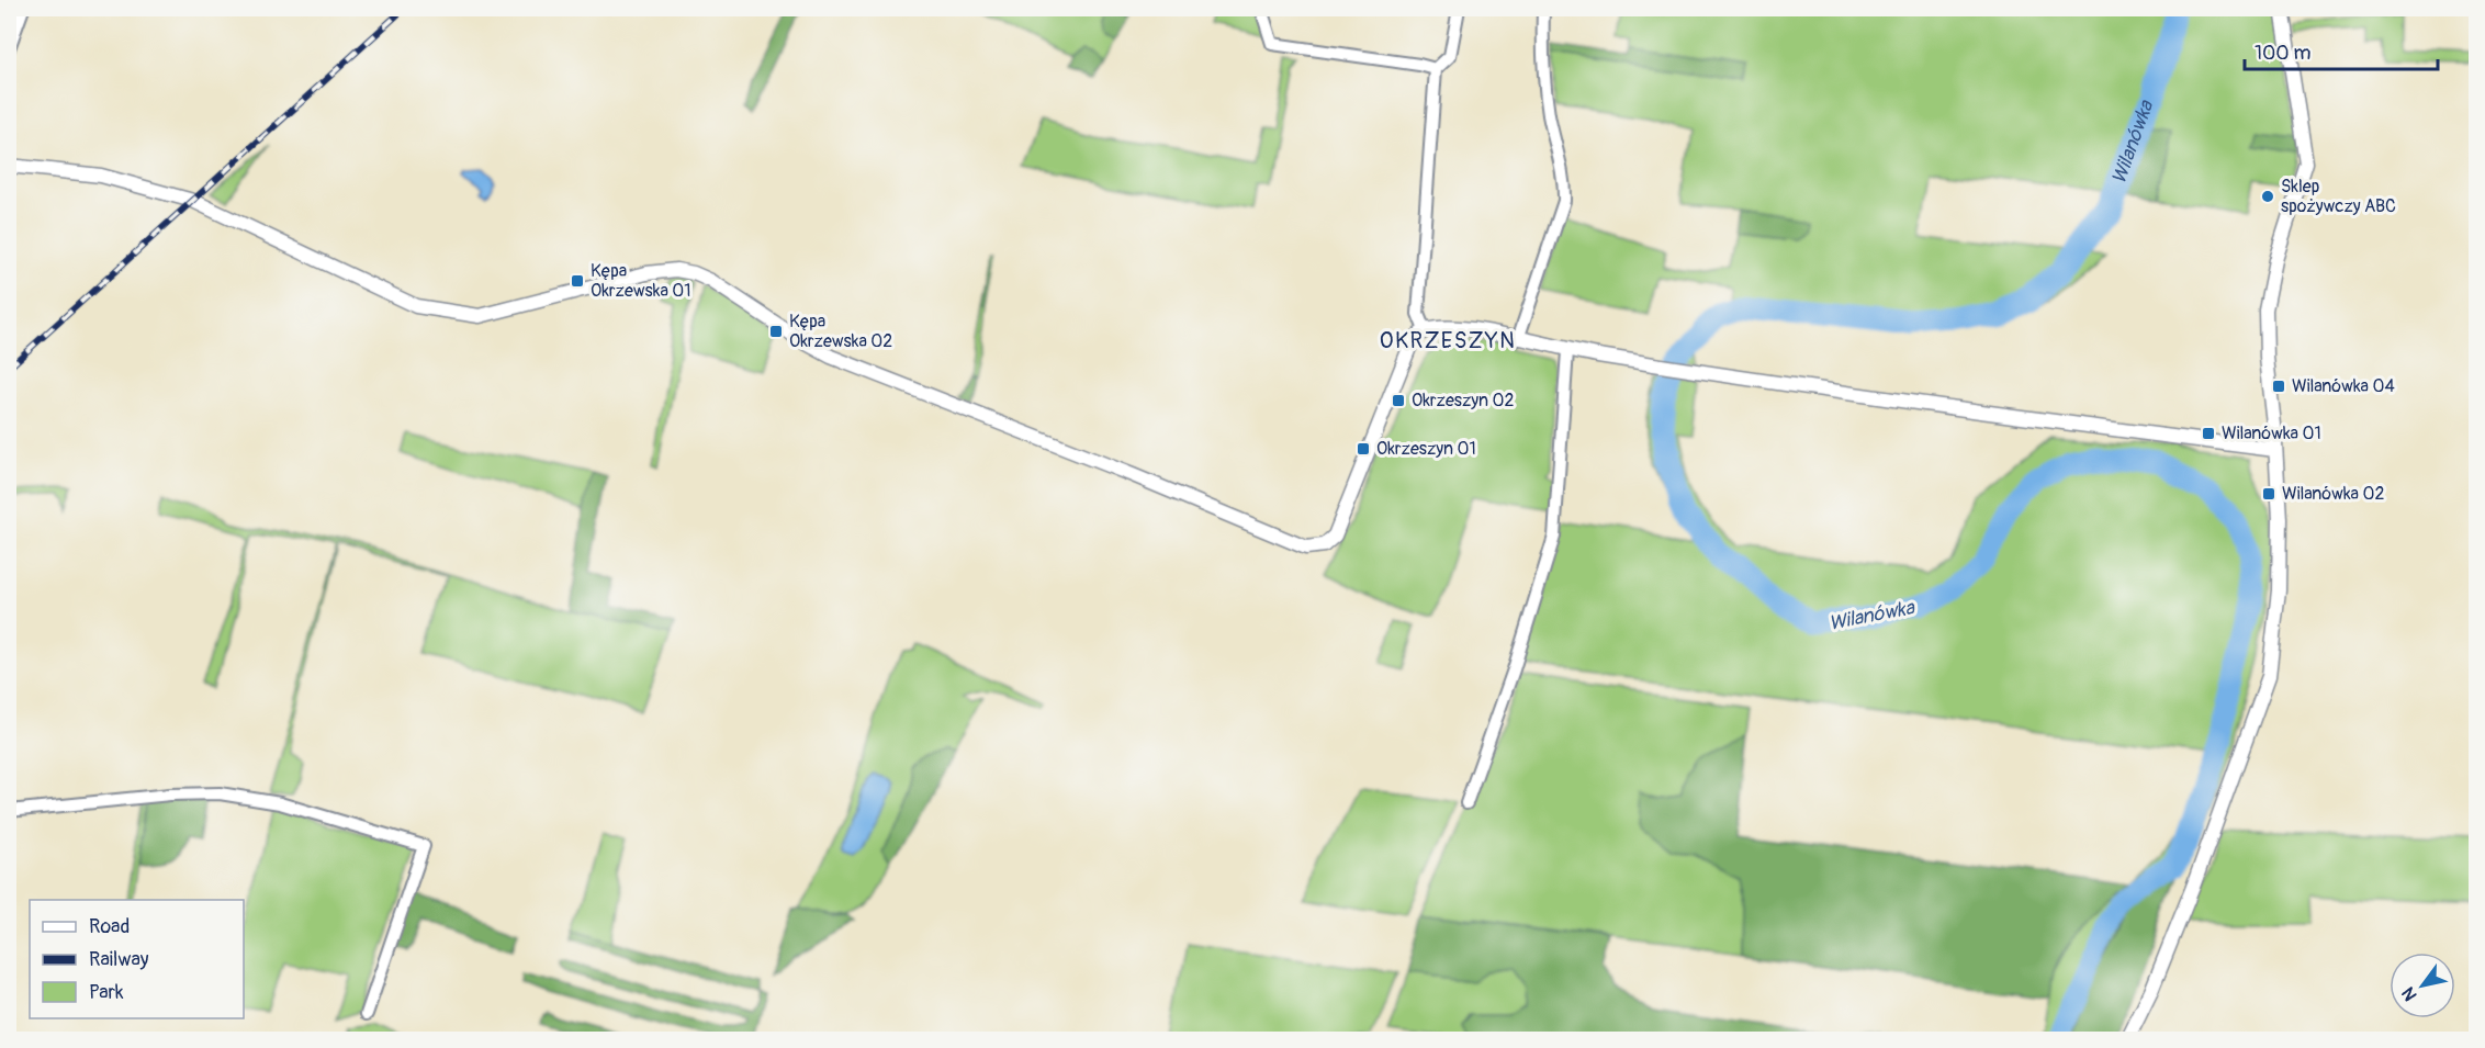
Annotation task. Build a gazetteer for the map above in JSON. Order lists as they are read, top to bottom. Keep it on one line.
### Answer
{"districts":["OKRZESZYN"],"water":["Wilanówka"],"places":{"other":["Sklep spożywczy ABC"],"transit":["Kępa Okrzewska 01","Kępa Okrzewska 02","Wilanówka 04","Okrzeszyn 02","Wilanówka 01","Okrzeszyn 01","Wilanówka 02"]},"legend":["Road","Railway","Park"],"scale_bar":"100 m","north":"bottom left"}
